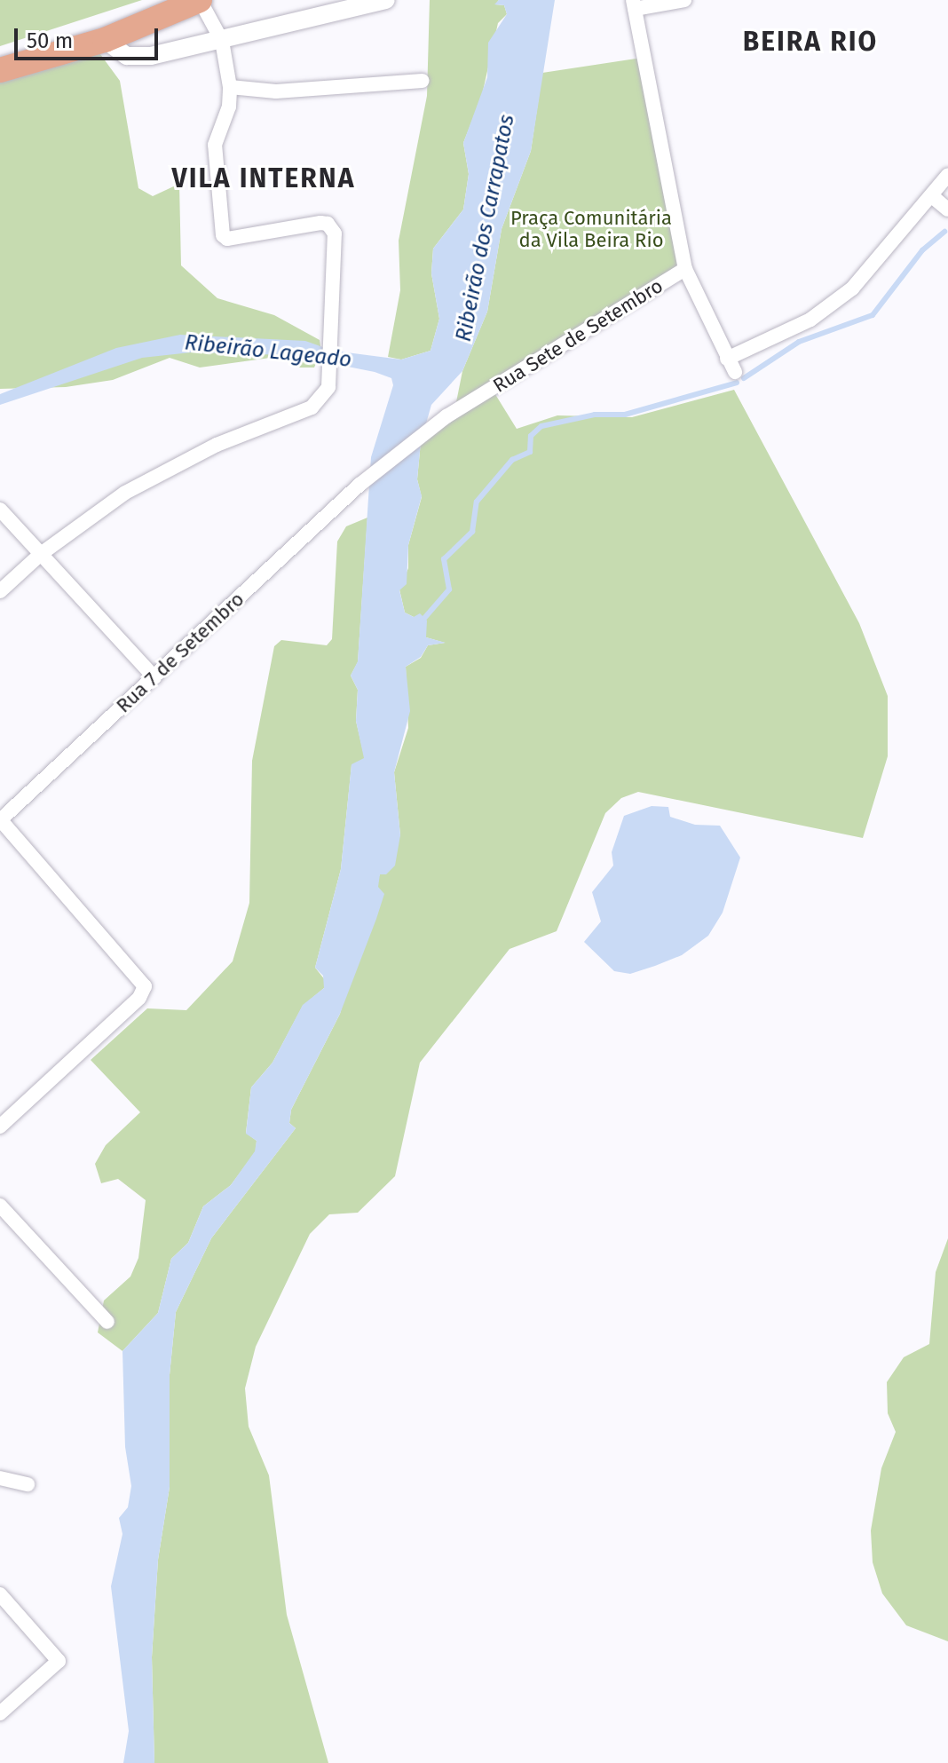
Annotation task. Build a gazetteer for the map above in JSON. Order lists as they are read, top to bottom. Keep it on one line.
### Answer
{"streets":{"street":["Rua Sete de Setembro","Rua 7 de Setembro"]},"crossings":[["Rua Sete de Setembro","Rua 7 de Setembro"]],"districts":["BEIRA RIO","VILA INTERNA"],"water":["Ribeirão dos Carrapatos","Ribeirão Lageado"],"parks":["Praça Comunitária da Vila Beira Rio"],"scale_bar":"50 m"}
